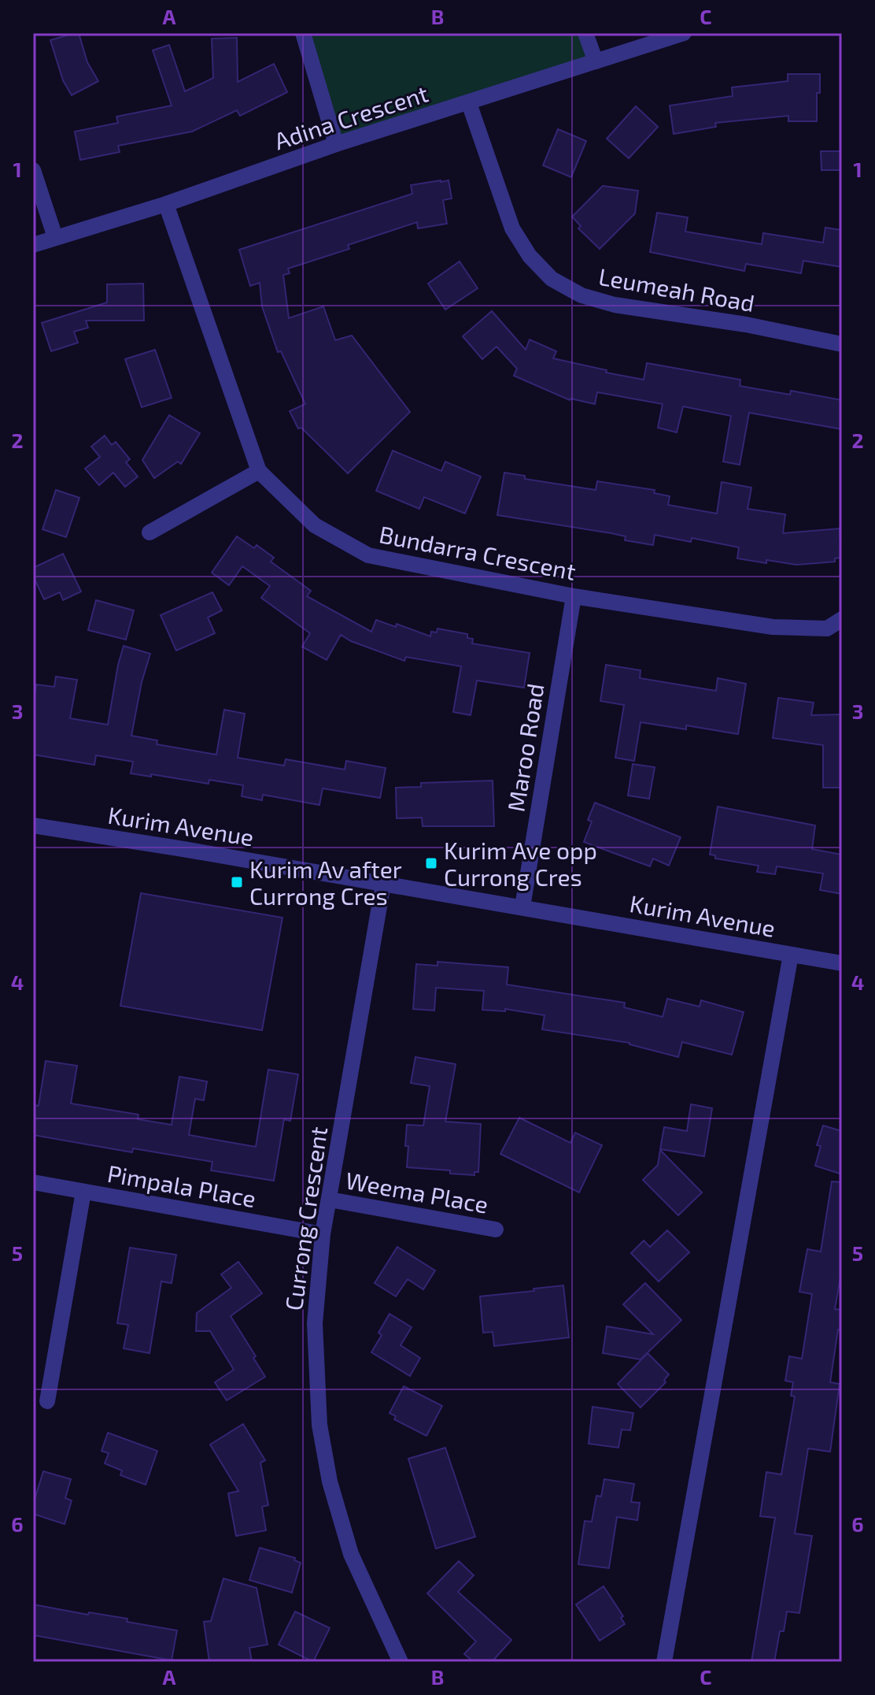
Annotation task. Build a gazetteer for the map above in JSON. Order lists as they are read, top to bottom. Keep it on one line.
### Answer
{"streets":{"street":["Adina Crescent","Leumeah Road","Bundarra Crescent","Maroo Road","Kurim Avenue","Pimpala Place","Weema Place","Currong Crescent"]},"crossings":[["Adina Crescent","Leumeah Road"],["Adina Crescent","Bundarra Crescent"],["Bundarra Crescent","Maroo Road"],["Maroo Road","Kurim Avenue"],["Kurim Avenue","Currong Crescent"],["Pimpala Place","Currong Crescent"],["Weema Place","Currong Crescent"]],"places":{"transit":["Kurim Ave opp Currong Cres","Kurim Av after Currong Cres"]},"grid":{"columns":["A","B","C"],"rows":["1","2","3","4","5","6"]}}
